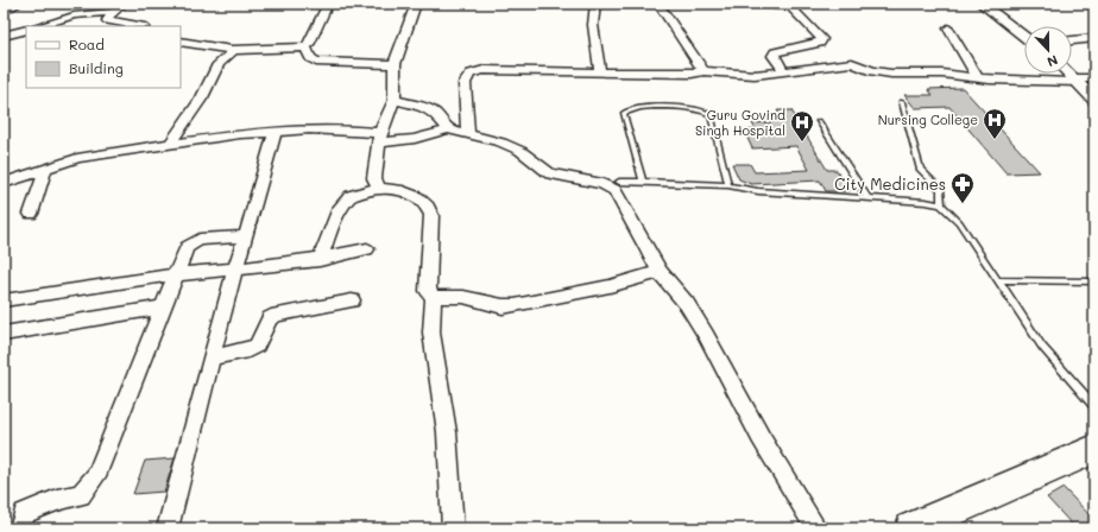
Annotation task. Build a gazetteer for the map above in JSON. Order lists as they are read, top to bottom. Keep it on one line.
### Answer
{"places":{"hospital":["Nursing College","Guru Govind Singh Hospital"],"pharmacy":["City Medicines"]},"legend":["Road","Building"],"north":"bottom"}
